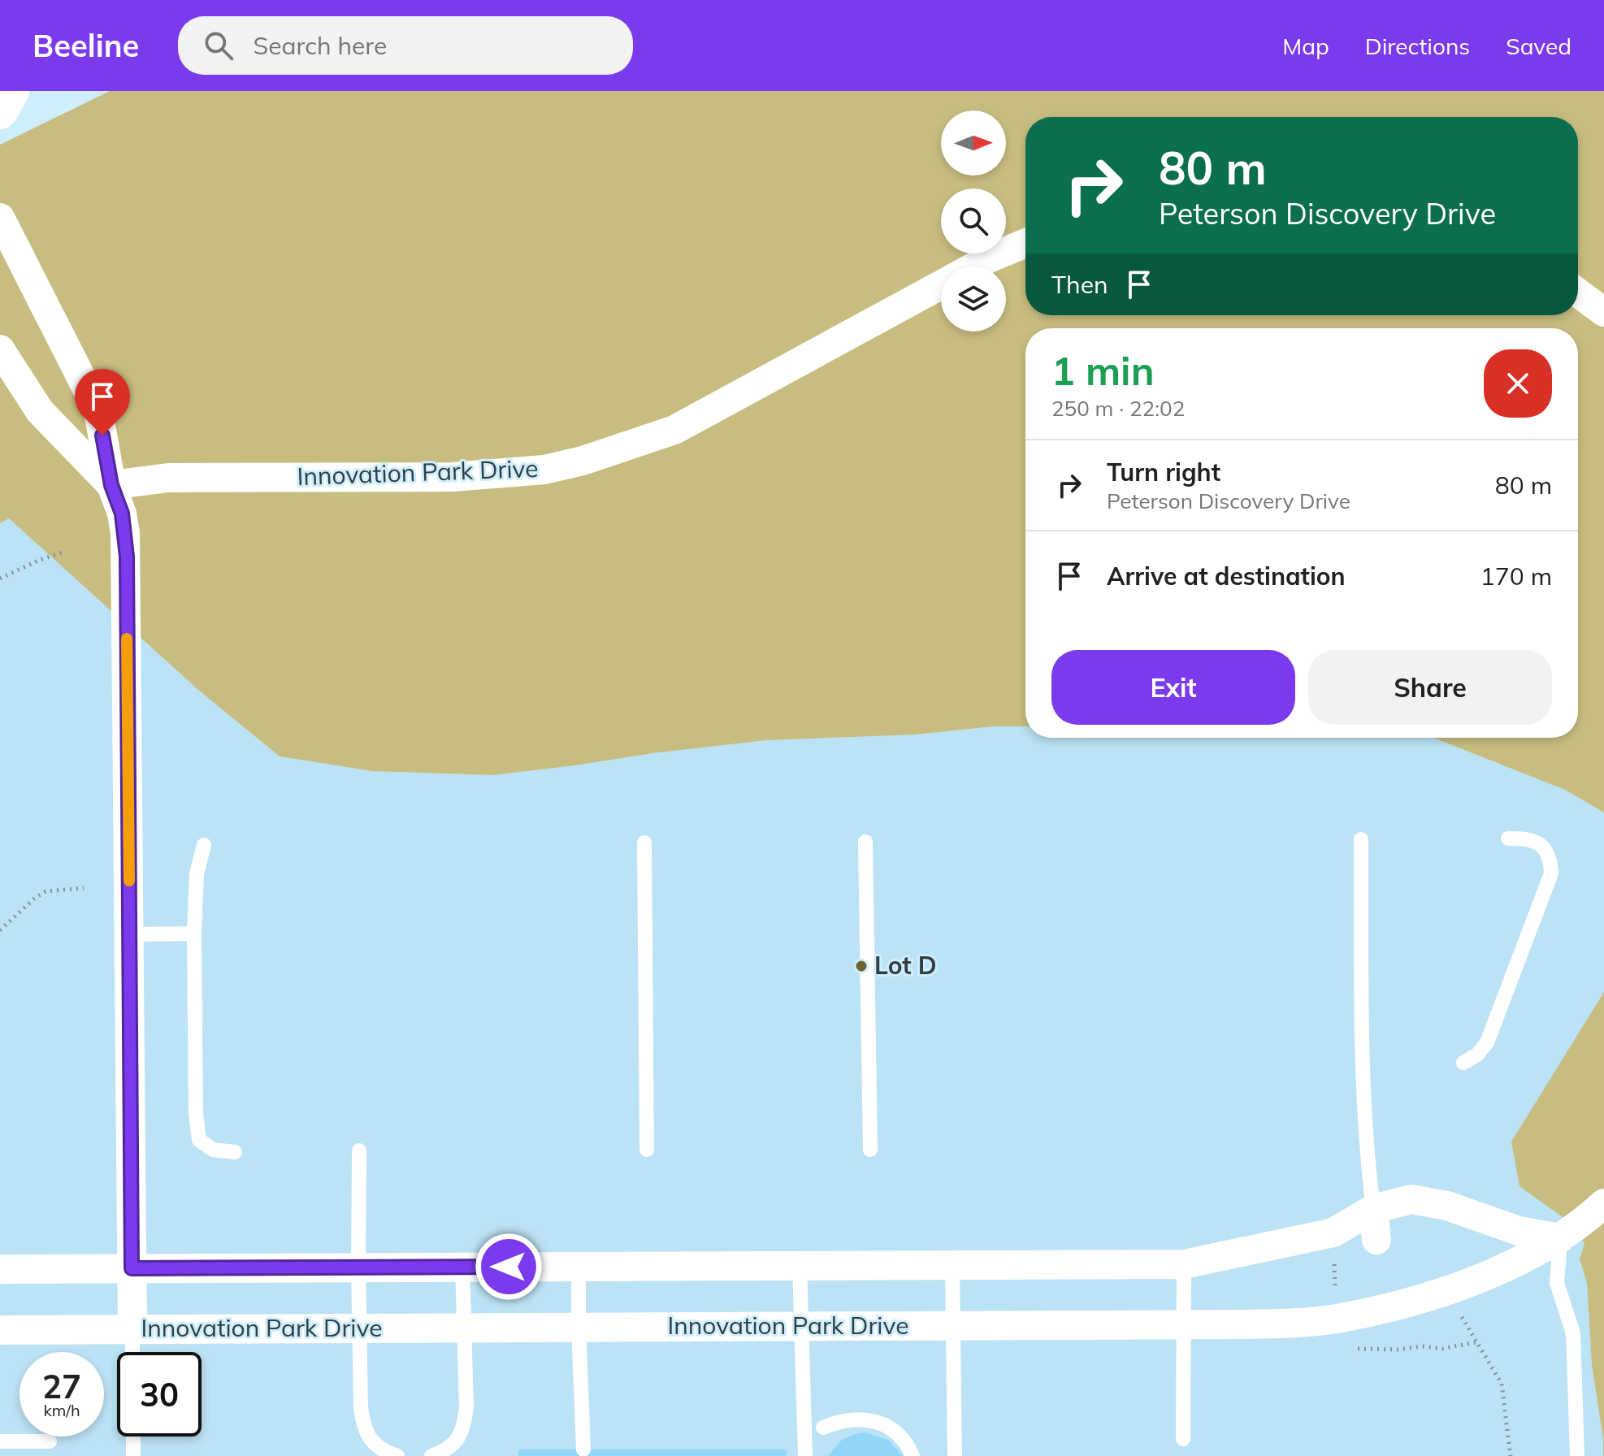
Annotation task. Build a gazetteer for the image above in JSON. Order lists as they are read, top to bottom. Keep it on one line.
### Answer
{"streets":{"street":["Innovation Park Drive"]},"places":["Lot D"],"north":"right","page":{"header":"Beeline","search":"Search here","nav":["Map","Directions","Saved"],"turn":["80 m","Peterson Discovery Drive"],"then":"Then","heading":["1 min","250 m · 22:02"],"list":[{"name":"Turn right","note":"Peterson Discovery Drive","value":"80 m"},{"name":"Arrive at destination","value":"170 m"}],"buttons":["Exit","Share"],"speed":"27 km/h","limit":"30"}}
